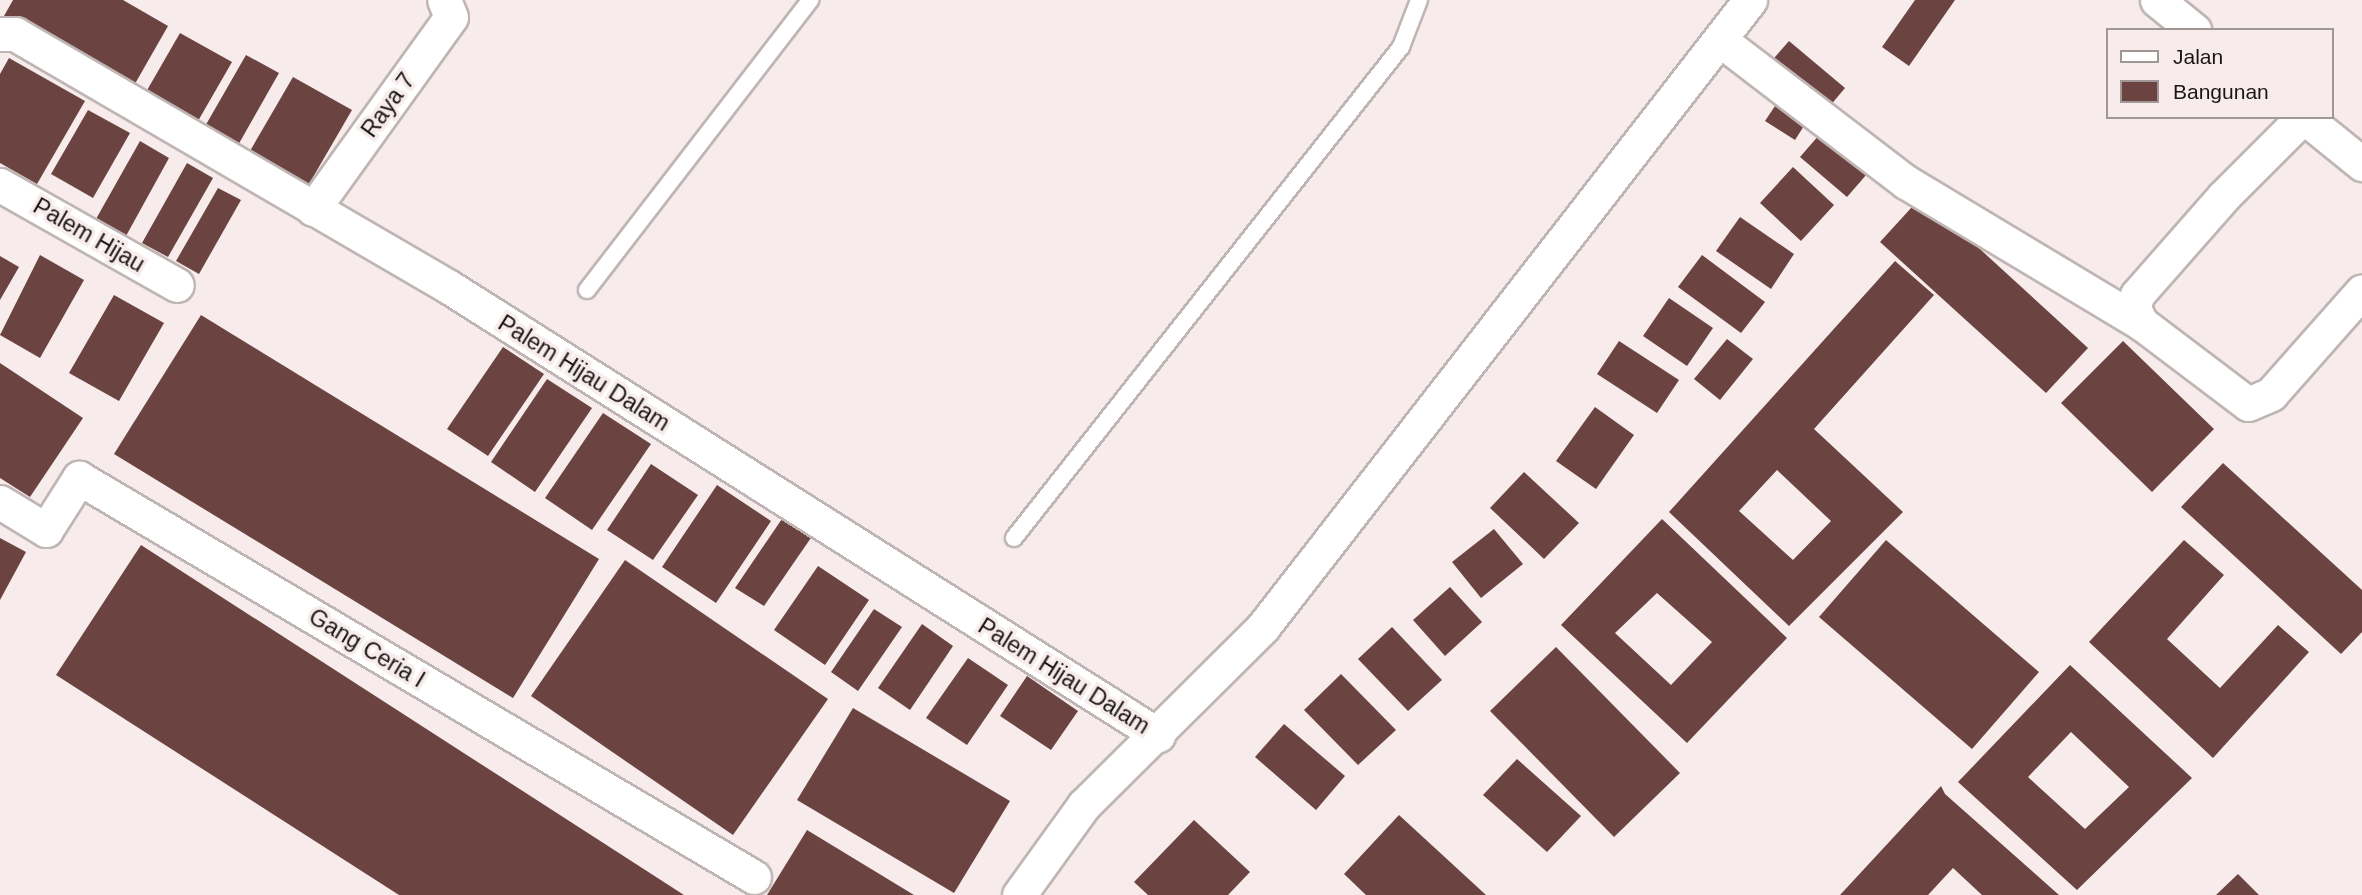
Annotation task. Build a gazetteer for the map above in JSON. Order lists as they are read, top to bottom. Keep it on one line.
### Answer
{"streets":{"street":["Raya 7","Palem Hijau","Palem Hijau Dalam","Gang Ceria I"]},"crossings":[["Raya 7","Palem Hijau Dalam"]],"legend":["Jalan","Bangunan"]}
